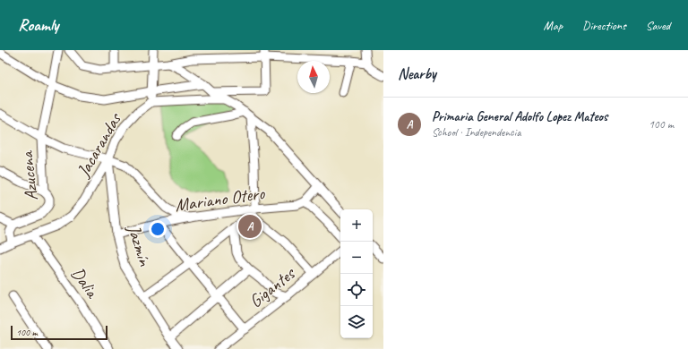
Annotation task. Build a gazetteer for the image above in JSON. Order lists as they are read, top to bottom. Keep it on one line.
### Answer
{"streets":{"street":["Jacarandas","Azucena","Mariano Otero","Jazmín","Dalia","Gigantes"]},"crossings":[["Jacarandas","Azucena"],["Jacarandas","Jazmín"],["Jacarandas","Dalia"],["Mariano Otero","Jazmín"]],"scale_bar":"100 m","north":"top","page":{"header":"Roamly","nav":["Map","Directions","Saved"],"heading":"Nearby","list":[{"mark":"A","name":"Primaria General Adolfo Lopez Mateos","note":"School · Independencia","value":"100 m"}],"map_buttons":["+","−"],"pins":"A","scale":"100 m"}}
